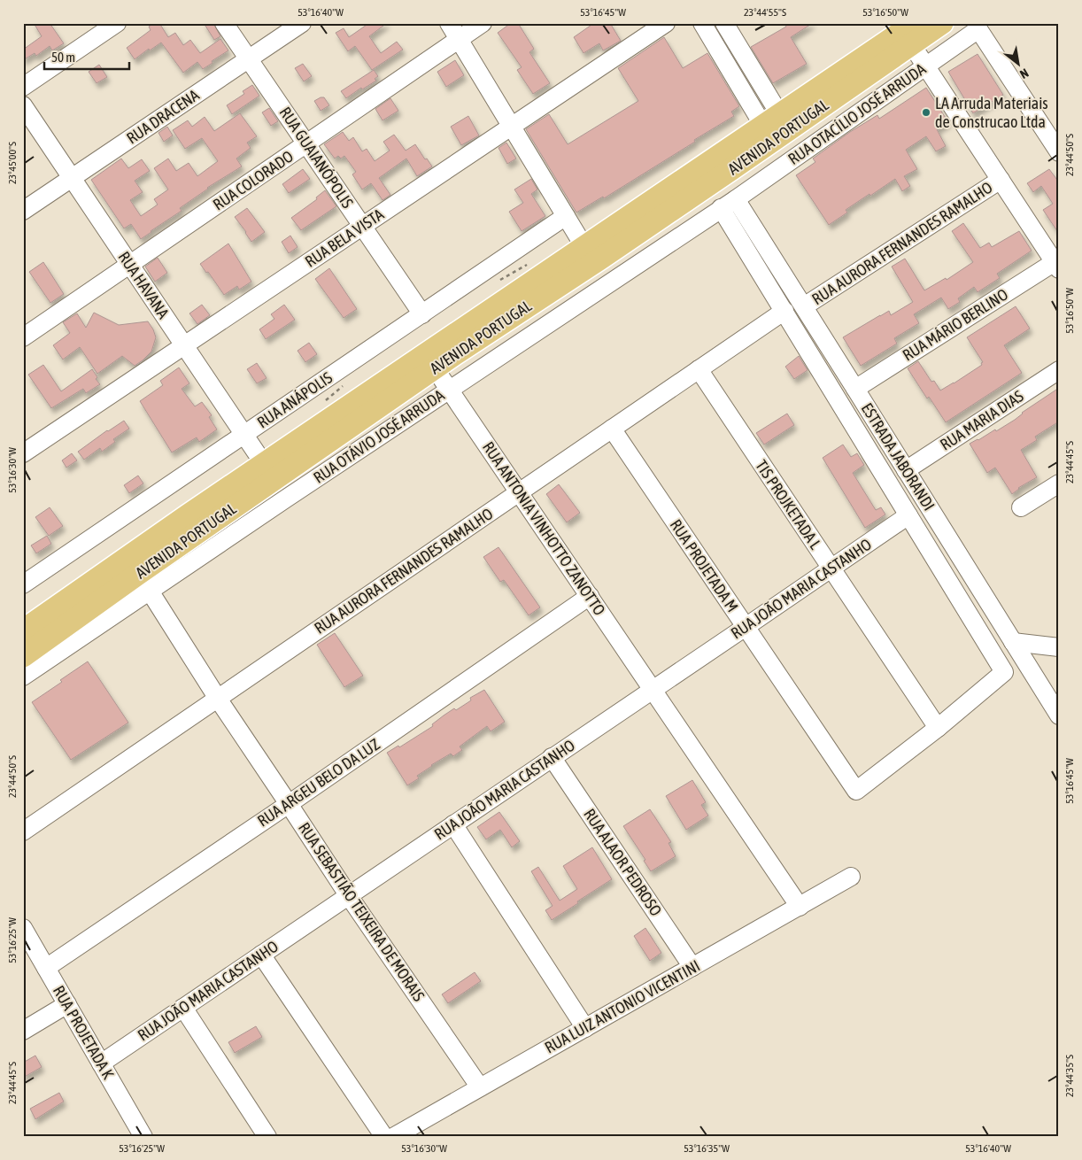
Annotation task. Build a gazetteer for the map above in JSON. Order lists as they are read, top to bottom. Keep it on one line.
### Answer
{"streets":{"main road":["AVENIDA PORTUGAL"],"street":["RUA OTACÍLIO JOSÉ ARRUDA","RUA DRACENA","RUA GUAIANÓPOLIS","RUA COLORADO","RUA BELA VISTA","RUA AURORA FERNANDES RAMALHO","RUA HAVANA","RUA MÁRIO BERLINO","RUA ANÁPOLIS","RUA MARIA DIAS","RUA OTÁVIO JOSÉ ARRUDA","ESTRADA JABORANDI","TIS PROJKETADA L","RUA ANTONIA VINHOTTO ZANOTTO","RUA PROJETADA M","RUA JOÃO MARIA CASTANHO","RUA ARGEU BELO DA LUZ","RUA ALAOR PEDROSO","RUA SEBASTIÃO TEIXEIRA DE MORAIS","RUA LUIZ ANTONIO VICENTINI","RUA PROJETADA K"]},"crossings":[["RUA OTACÍLIO JOSÉ ARRUDA","RUA OTÁVIO JOSÉ ARRUDA"],["RUA OTACÍLIO JOSÉ ARRUDA","ESTRADA JABORANDI"],["RUA DRACENA","RUA GUAIANÓPOLIS"],["RUA DRACENA","RUA HAVANA"],["AVENIDA PORTUGAL","RUA HAVANA"],["AVENIDA PORTUGAL","RUA OTÁVIO JOSÉ ARRUDA"],["AVENIDA PORTUGAL","RUA ANTONIA VINHOTTO ZANOTTO"],["AVENIDA PORTUGAL","RUA SEBASTIÃO TEIXEIRA DE MORAIS"],["RUA GUAIANÓPOLIS","RUA COLORADO"],["RUA GUAIANÓPOLIS","RUA BELA VISTA"],["RUA GUAIANÓPOLIS","RUA ANÁPOLIS"],["RUA COLORADO","RUA HAVANA"],["RUA BELA VISTA","RUA HAVANA"],["RUA AURORA FERNANDES RAMALHO","ESTRADA JABORANDI"],["RUA AURORA FERNANDES RAMALHO","TIS PROJKETADA L"],["RUA AURORA FERNANDES RAMALHO","RUA ANTONIA VINHOTTO ZANOTTO"],["RUA AURORA FERNANDES RAMALHO","RUA PROJETADA M"],["RUA AURORA FERNANDES RAMALHO","RUA SEBASTIÃO TEIXEIRA DE MORAIS"],["RUA HAVANA","RUA ANÁPOLIS"],["RUA MÁRIO BERLINO","ESTRADA JABORANDI"],["RUA MARIA DIAS","ESTRADA JABORANDI"],["RUA OTÁVIO JOSÉ ARRUDA","ESTRADA JABORANDI"],["RUA OTÁVIO JOSÉ ARRUDA","RUA ANTONIA VINHOTTO ZANOTTO"],["RUA OTÁVIO JOSÉ ARRUDA","RUA SEBASTIÃO TEIXEIRA DE MORAIS"],["TIS PROJKETADA L","RUA PROJETADA M"],["TIS PROJKETADA L","RUA JOÃO MARIA CASTANHO"],["RUA ANTONIA VINHOTTO ZANOTTO","RUA JOÃO MARIA CASTANHO"],["RUA ANTONIA VINHOTTO ZANOTTO","RUA ARGEU BELO DA LUZ"],["RUA ANTONIA VINHOTTO ZANOTTO","RUA LUIZ ANTONIO VICENTINI"],["RUA PROJETADA M","RUA JOÃO MARIA CASTANHO"],["RUA JOÃO MARIA CASTANHO","RUA ALAOR PEDROSO"],["RUA JOÃO MARIA CASTANHO","RUA SEBASTIÃO TEIXEIRA DE MORAIS"],["RUA JOÃO MARIA CASTANHO","RUA PROJETADA K"],["RUA ARGEU BELO DA LUZ","RUA SEBASTIÃO TEIXEIRA DE MORAIS"],["RUA ARGEU BELO DA LUZ","RUA PROJETADA K"],["RUA ALAOR PEDROSO","RUA LUIZ ANTONIO VICENTINI"],["RUA SEBASTIÃO TEIXEIRA DE MORAIS","RUA LUIZ ANTONIO VICENTINI"]],"places":["LA Arruda Materiais de Construcao Ltda"],"scale_bar":"50 m","north":"bottom right","coordinates":["53°16'40\"W","53°16'45\"W","23°44'55\"S","53°16'50\"W","23°44'50\"S","23°45'00\"S","23°44'45\"S","53°16'30\"W","53°16'25\"W","23°44'35\"S","53°16'35\"W"]}
